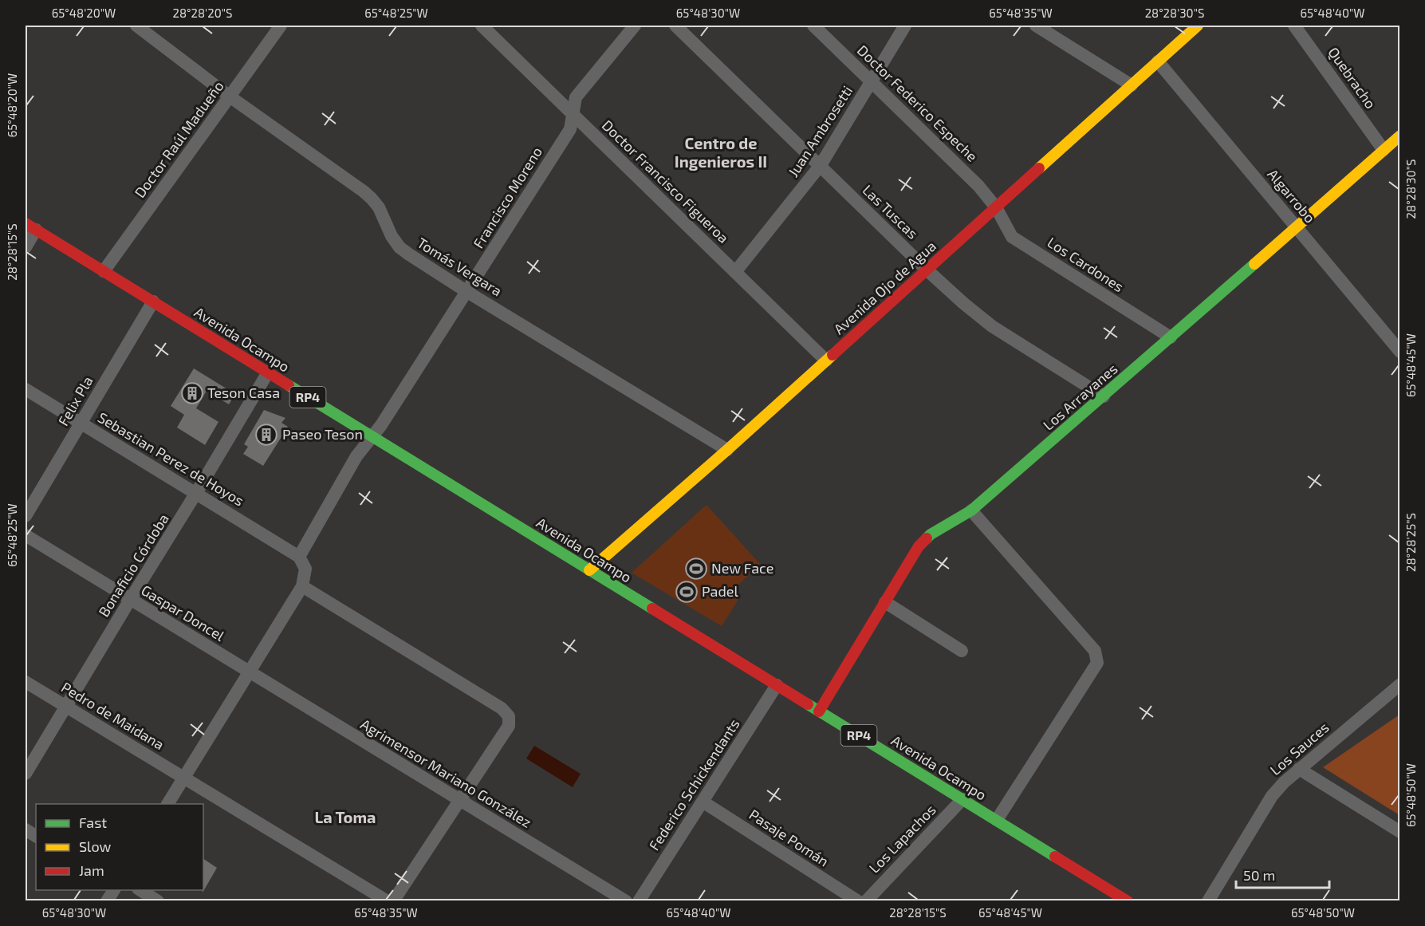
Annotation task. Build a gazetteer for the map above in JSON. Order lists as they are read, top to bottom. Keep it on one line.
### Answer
{"streets":{"main road":["Avenida Ojo de Agua","Avenida Ocampo","RP4","Los Arrayanes"],"street":["Quebracho","Doctor Federico Espeche","Juan Ambrosetti","Doctor Raúl Madueño","Doctor Francisco Figueroa","Algarrobo","Francisco Moreno","Las Tuscas","Los Cardones","Tomás Vergara","Felix Pla","Sebastian Perez de Hoyos","Bonaficio Córdoba","Gaspar Doncel","Pedro de Maidana","Los Sauces","Agrimensor Mariano González","Federico Schickendants","Pasaje Pomán","Los Lapachos"]},"crossings":[["Quebracho","Los Arrayanes"],["Doctor Federico Espeche","Juan Ambrosetti"],["Doctor Federico Espeche","Los Cardones"],["Doctor Federico Espeche","Avenida Ojo de Agua"],["Juan Ambrosetti","Doctor Francisco Figueroa"],["Juan Ambrosetti","Las Tuscas"],["Doctor Raúl Madueño","Tomás Vergara"],["Doctor Raúl Madueño","Avenida Ocampo"],["Doctor Francisco Figueroa","Francisco Moreno"],["Doctor Francisco Figueroa","Avenida Ojo de Agua"],["Algarrobo","Avenida Ojo de Agua"],["Algarrobo","Los Arrayanes"],["Francisco Moreno","Tomás Vergara"],["Francisco Moreno","Avenida Ocampo"],["Francisco Moreno","Sebastian Perez de Hoyos"],["Las Tuscas","Avenida Ojo de Agua"],["Las Tuscas","Los Arrayanes"],["Los Cardones","Avenida Ojo de Agua"],["Los Cardones","Los Arrayanes"],["Tomás Vergara","Avenida Ojo de Agua"],["Avenida Ojo de Agua","Avenida Ocampo"],["Avenida Ocampo","Los Arrayanes"],["Avenida Ocampo","Felix Pla"],["Avenida Ocampo","Bonaficio Córdoba"],["Avenida Ocampo","Federico Schickendants"],["Avenida Ocampo","Los Lapachos"],["Felix Pla","Sebastian Perez de Hoyos"],["Sebastian Perez de Hoyos","Bonaficio Córdoba"],["Bonaficio Córdoba","Gaspar Doncel"],["Bonaficio Córdoba","Pedro de Maidana"],["Gaspar Doncel","Agrimensor Mariano González"],["Federico Schickendants","Pasaje Pomán"]],"districts":["Centro de Ingenieros II","La Toma"],"places":{"building":["Teson Casa","Paseo Teson"],"sports":["New Face","Padel"]},"legend":["Fast","Slow","Jam"],"scale_bar":"50 m","coordinates":["65°48'20\"W","28°28'20\"S","65°48'25\"W","65°48'30\"W","65°48'35\"W","28°28'30\"S","65°48'40\"W","28°28'15\"S","65°48'45\"W","28°28'25\"S","65°48'50\"W"]}
